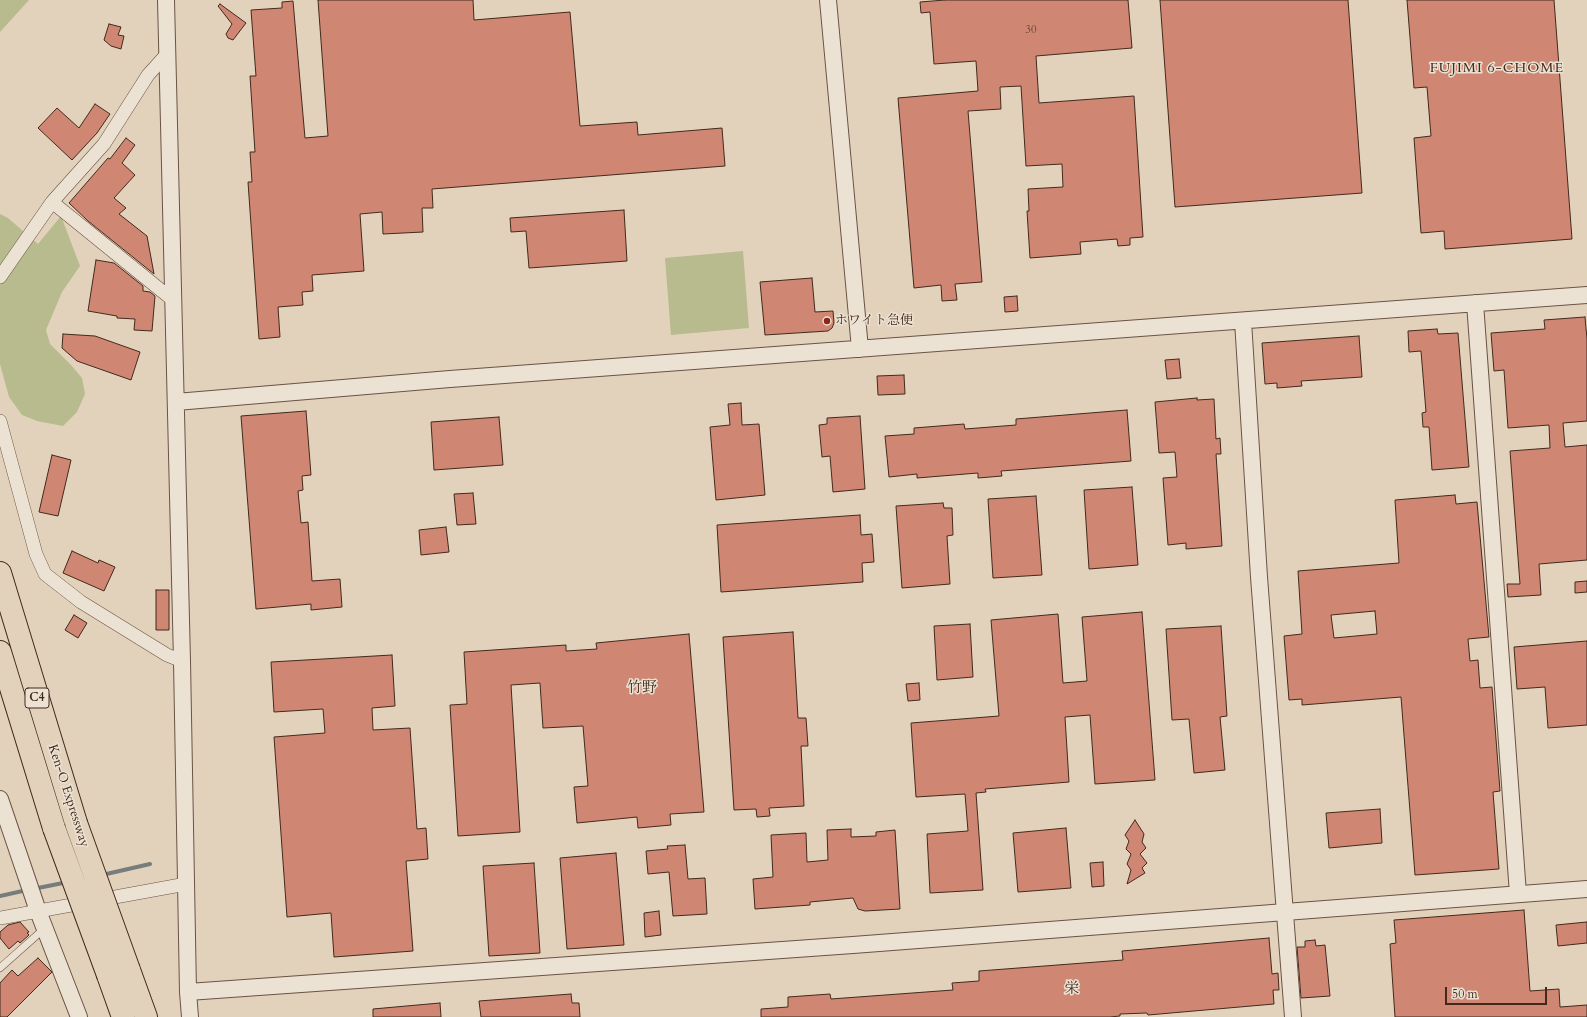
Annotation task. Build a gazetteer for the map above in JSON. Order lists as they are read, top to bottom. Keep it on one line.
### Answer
{"streets":{"highway":["C4","Ken-O Expressway"]},"districts":["FUJIMI 6-CHOME","竹野","栄"],"places":["ホワイト急便"],"house_numbers":["30"],"scale_bar":"50 m"}
